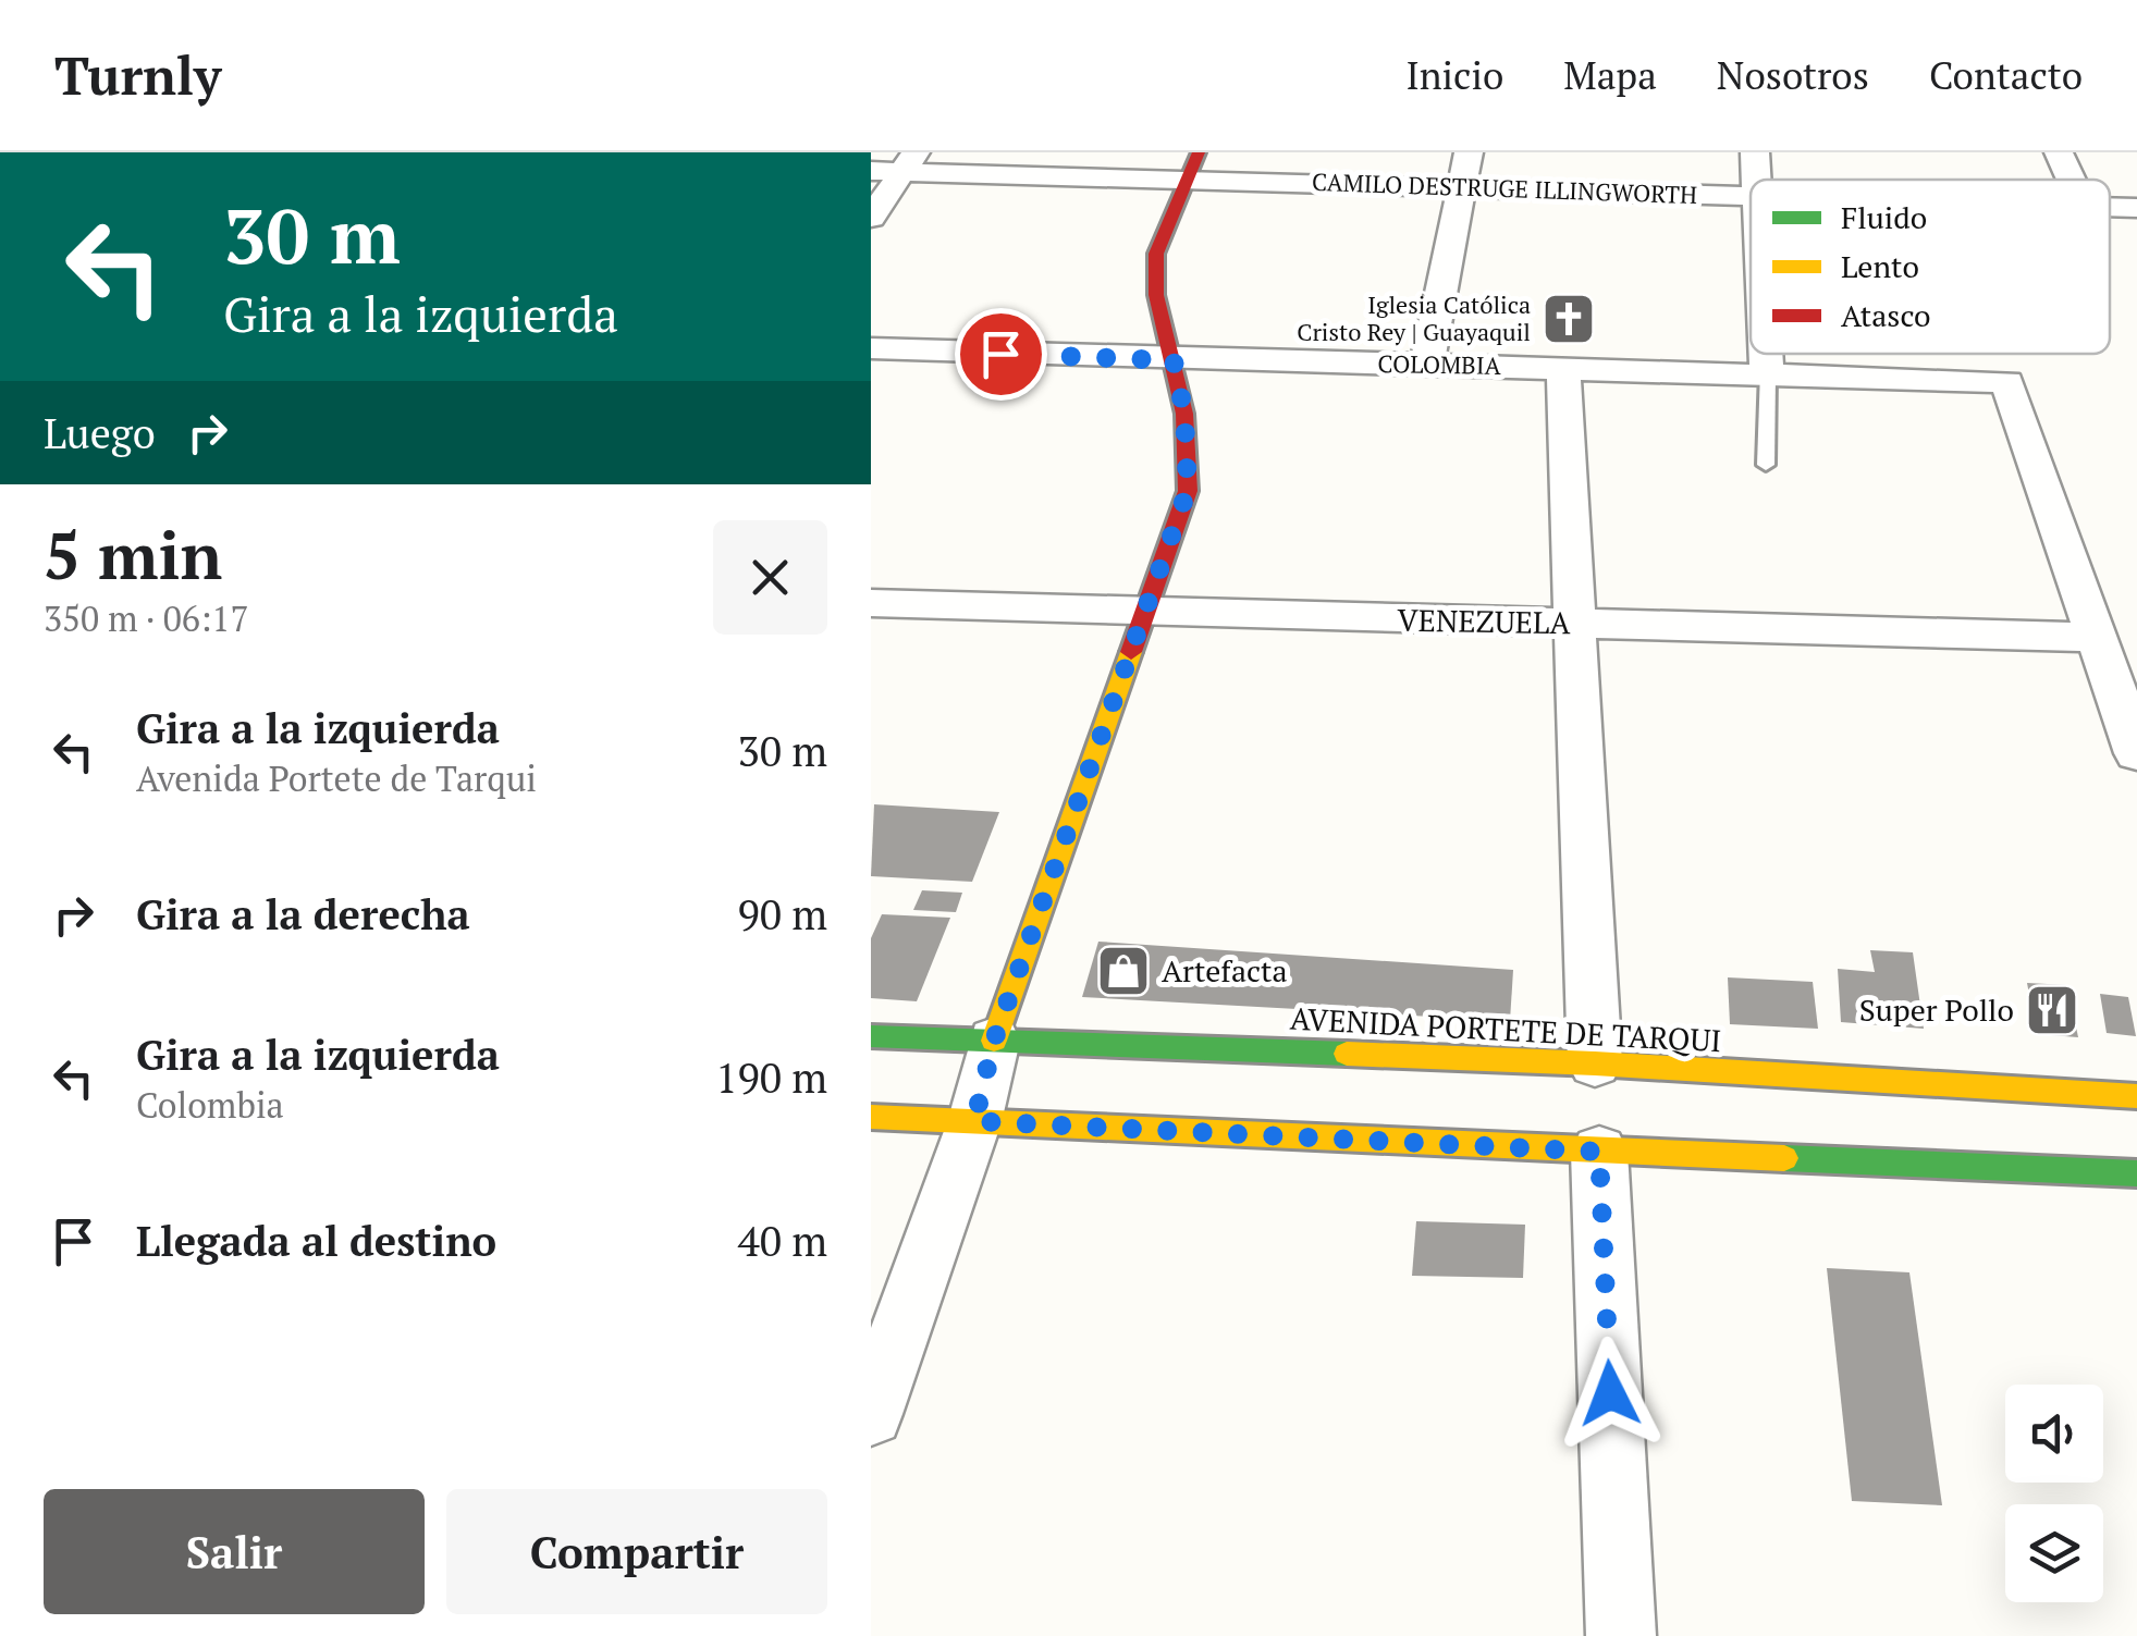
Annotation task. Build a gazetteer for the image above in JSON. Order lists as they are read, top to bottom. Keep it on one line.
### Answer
{"streets":{"main road":["AVENIDA PORTETE DE TARQUI"],"street":["CAMILO DESTRUGE ILLINGWORTH","COLOMBIA","VENEZUELA"]},"crossings":[["COLOMBIA","VENEZUELA"]],"places":{"church":["Iglesia Católica Cristo Rey | Guayaquil"],"shop":["Artefacta"],"restaurant":["Super Pollo"]},"legend":["Fluido","Lento","Atasco"],"page":{"header":"Turnly","nav":["Inicio","Mapa","Nosotros","Contacto"],"turn":["30 m","Gira a la izquierda"],"then":"Luego","heading":["5 min","350 m · 06:17"],"list":[{"name":"Gira a la izquierda","note":"Avenida Portete de Tarqui","value":"30 m"},{"name":"Gira a la derecha","value":"90 m"},{"name":"Gira a la izquierda","note":"Colombia","value":"190 m"},{"name":"Llegada al destino","value":"40 m"}],"buttons":["Salir","Compartir"]}}
